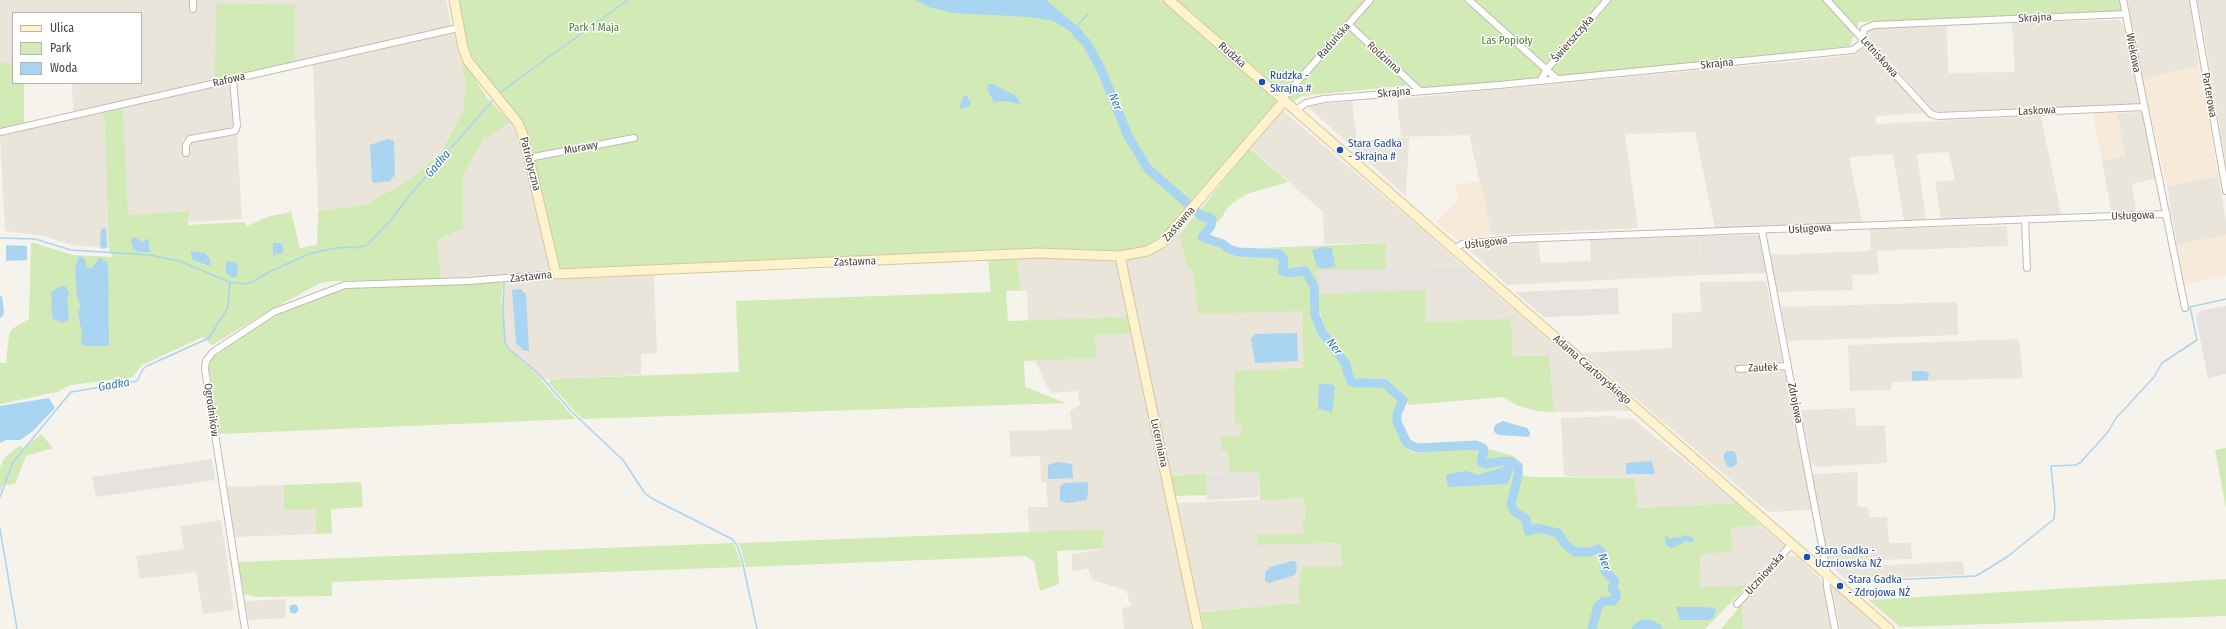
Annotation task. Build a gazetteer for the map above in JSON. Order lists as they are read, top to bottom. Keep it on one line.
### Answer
{"streets":{"street":["Skrajna","Świerszczyka","Raduńska","Wiekowa","Rudzka","Letniskowa","Rodzinna","Rafowa","Parterowa","Laskowa","Murawy","Patriotyczna","Usługowa","Zastawna","Zaułek","Adama Czartoryskiego","Zdrojowa","Ogrodników","Lucerniana","Uczniowska"]},"crossings":[["Skrajna","Świerszczyka"],["Skrajna","Wiekowa"],["Skrajna","Rudzka"],["Skrajna","Letniskowa"],["Skrajna","Rodzinna"],["Skrajna","Adama Czartoryskiego"],["Raduńska","Rudzka"],["Raduńska","Rodzinna"],["Raduńska","Zastawna"],["Wiekowa","Laskowa"],["Wiekowa","Usługowa"],["Rudzka","Zastawna"],["Rudzka","Adama Czartoryskiego"],["Letniskowa","Laskowa"],["Rafowa","Patriotyczna"],["Murawy","Patriotyczna"],["Patriotyczna","Zastawna"],["Usługowa","Adama Czartoryskiego"],["Usługowa","Zdrojowa"],["Zastawna","Ogrodników"],["Zastawna","Lucerniana"],["Zaułek","Zdrojowa"],["Adama Czartoryskiego","Zdrojowa"],["Adama Czartoryskiego","Uczniowska"]],"water":["Ner","Gadka"],"parks":["Park 1 Maja","Las Popioły"],"places":["Rudzka - Skrajna #","Stara Gadka - Skrajna #","Stara Gadka - Uczniowska NŻ","Stara Gadka - Zdrojowa NŻ"],"legend":["Ulica","Park","Woda"]}
